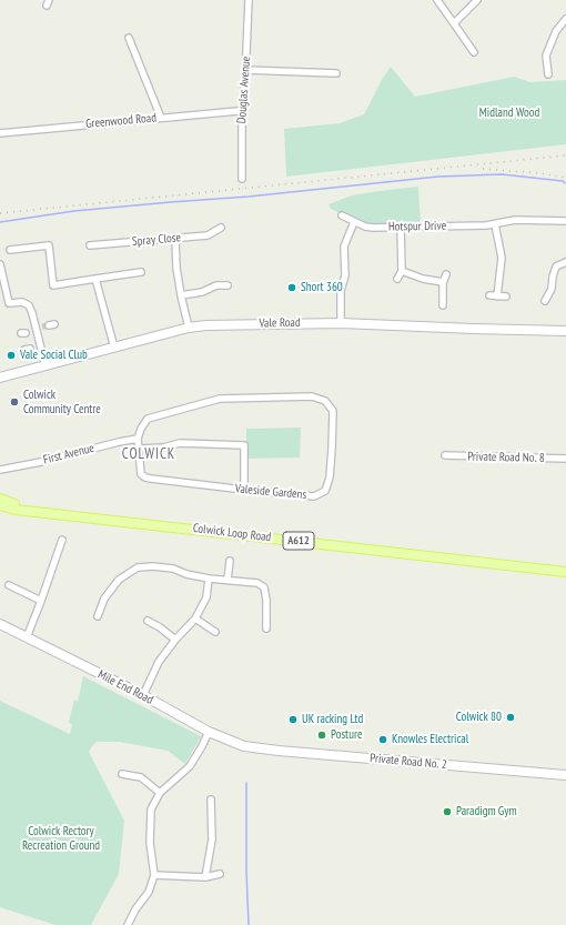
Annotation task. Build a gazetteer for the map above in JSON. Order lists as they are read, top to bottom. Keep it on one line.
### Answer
{"streets":{"main road":["Colwick Loop Road","A612"],"street":["Douglas Avenue","Greenwood Road","Hotspur Drive","Spray Close","Vale Road","First Avenue","Private Road No. 8","Valeside Gardens","Mile End Road","Private Road No. 2"]},"crossings":[["Douglas Avenue","Greenwood Road"],["First Avenue","Valeside Gardens"],["Mile End Road","Private Road No. 2"]],"districts":["COLWICK"],"parks":["Midland Wood","Colwick Rectory Recreation Ground"],"places":["Short 360","Vale Social Club","Colwick Community Centre","Colwick 80","UK racking Ltd","Posture","Knowles Electrical","Paradigm Gym"]}
